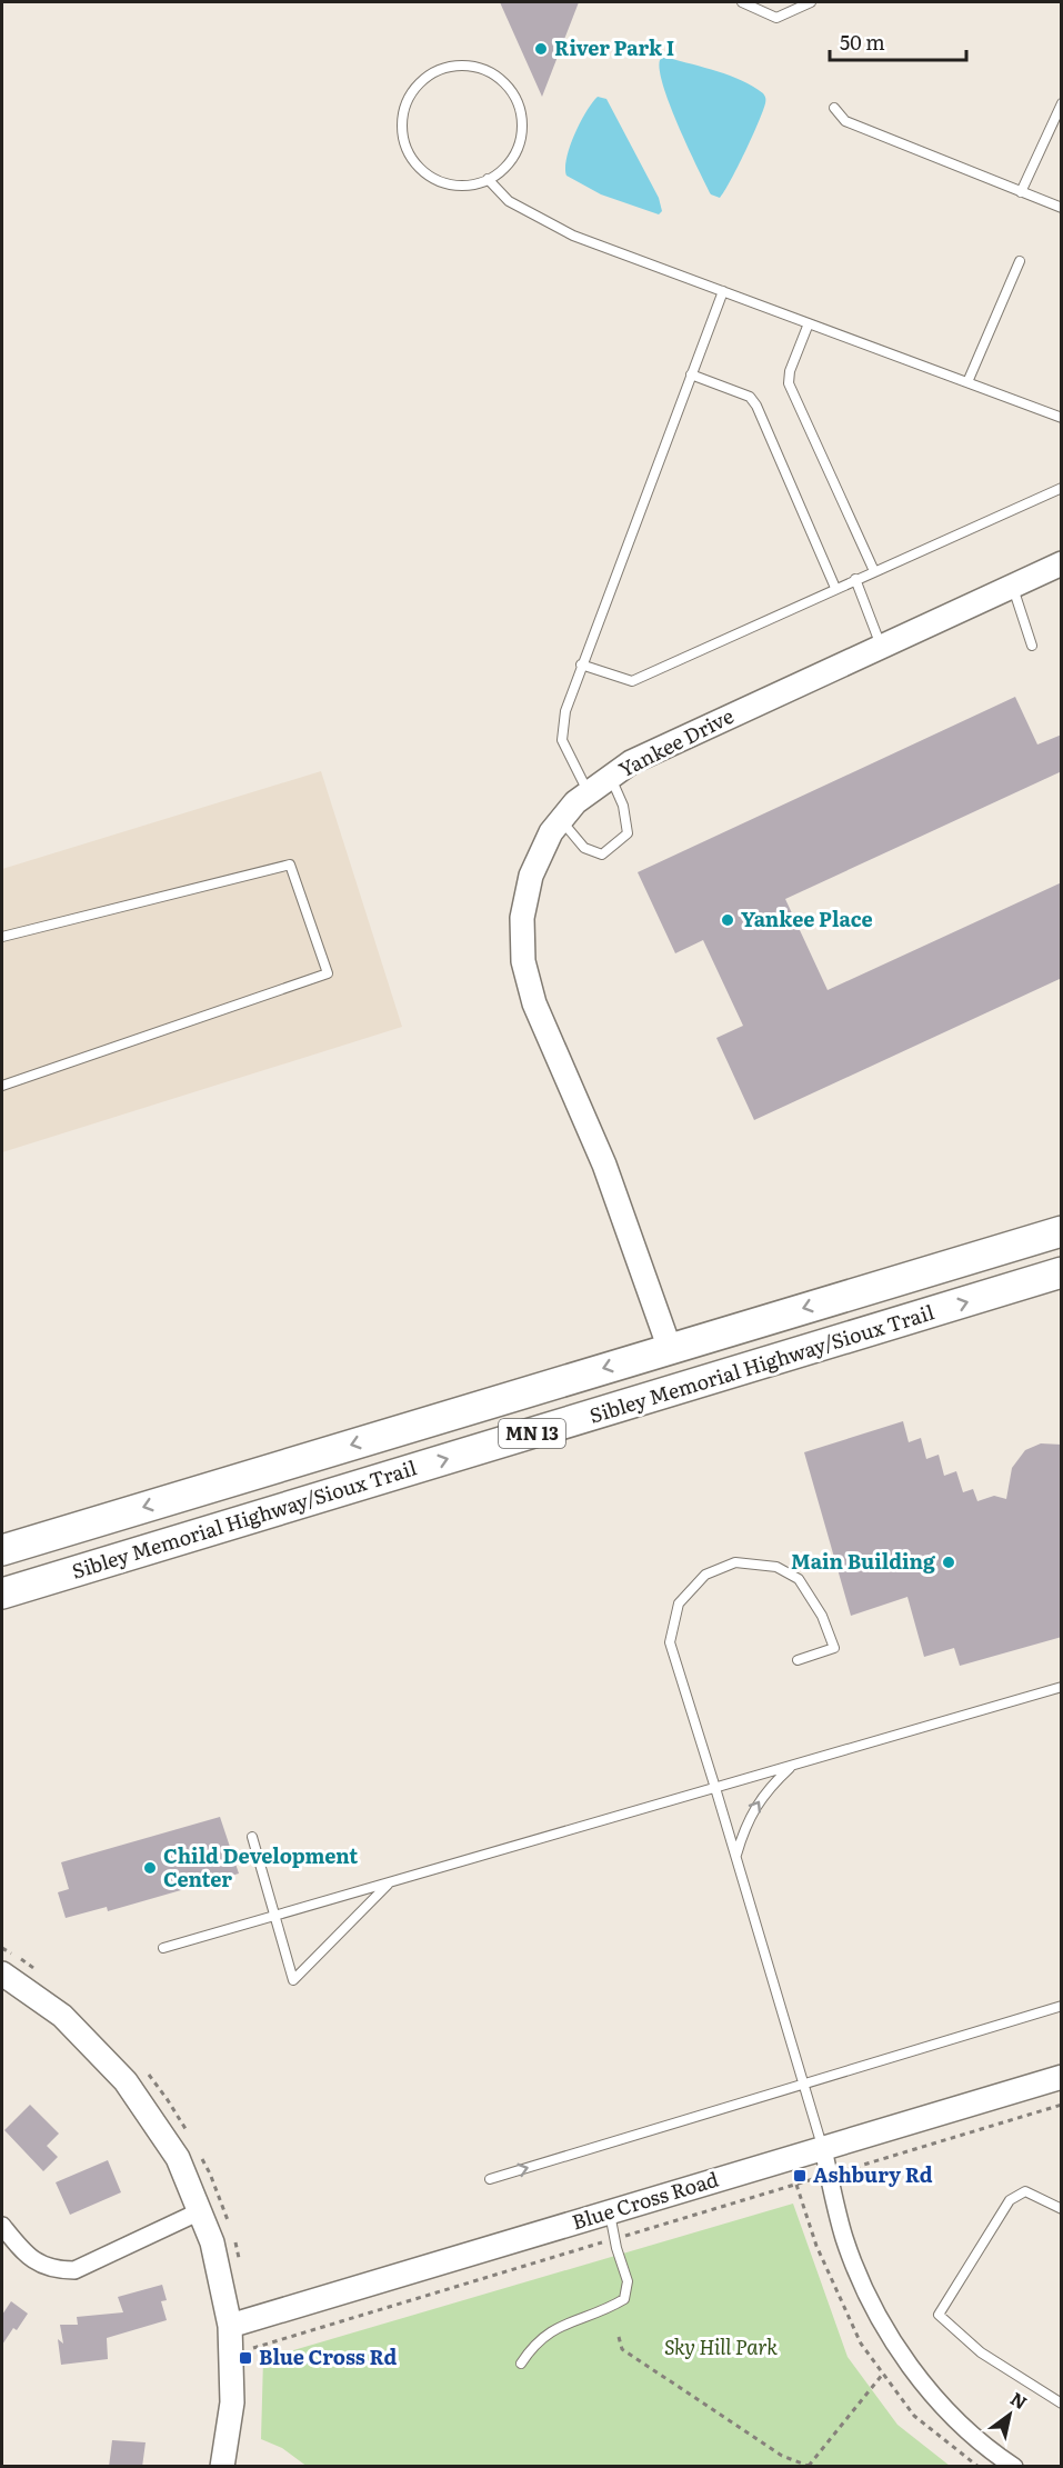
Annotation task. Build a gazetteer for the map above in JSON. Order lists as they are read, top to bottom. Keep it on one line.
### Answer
{"streets":{"highway":["Sibley Memorial Highway/Sioux Trail","MN 13"],"street":["Yankee Drive","Blue Cross Road"]},"crossings":[["Yankee Drive","Sibley Memorial Highway/Sioux Trail"]],"parks":["Sky Hill Park"],"places":{"other":["River Park I","Yankee Place","Main Building","Child Development Center"],"transit":["Ashbury Rd","Blue Cross Rd"]},"scale_bar":"50 m","north":"top right"}
